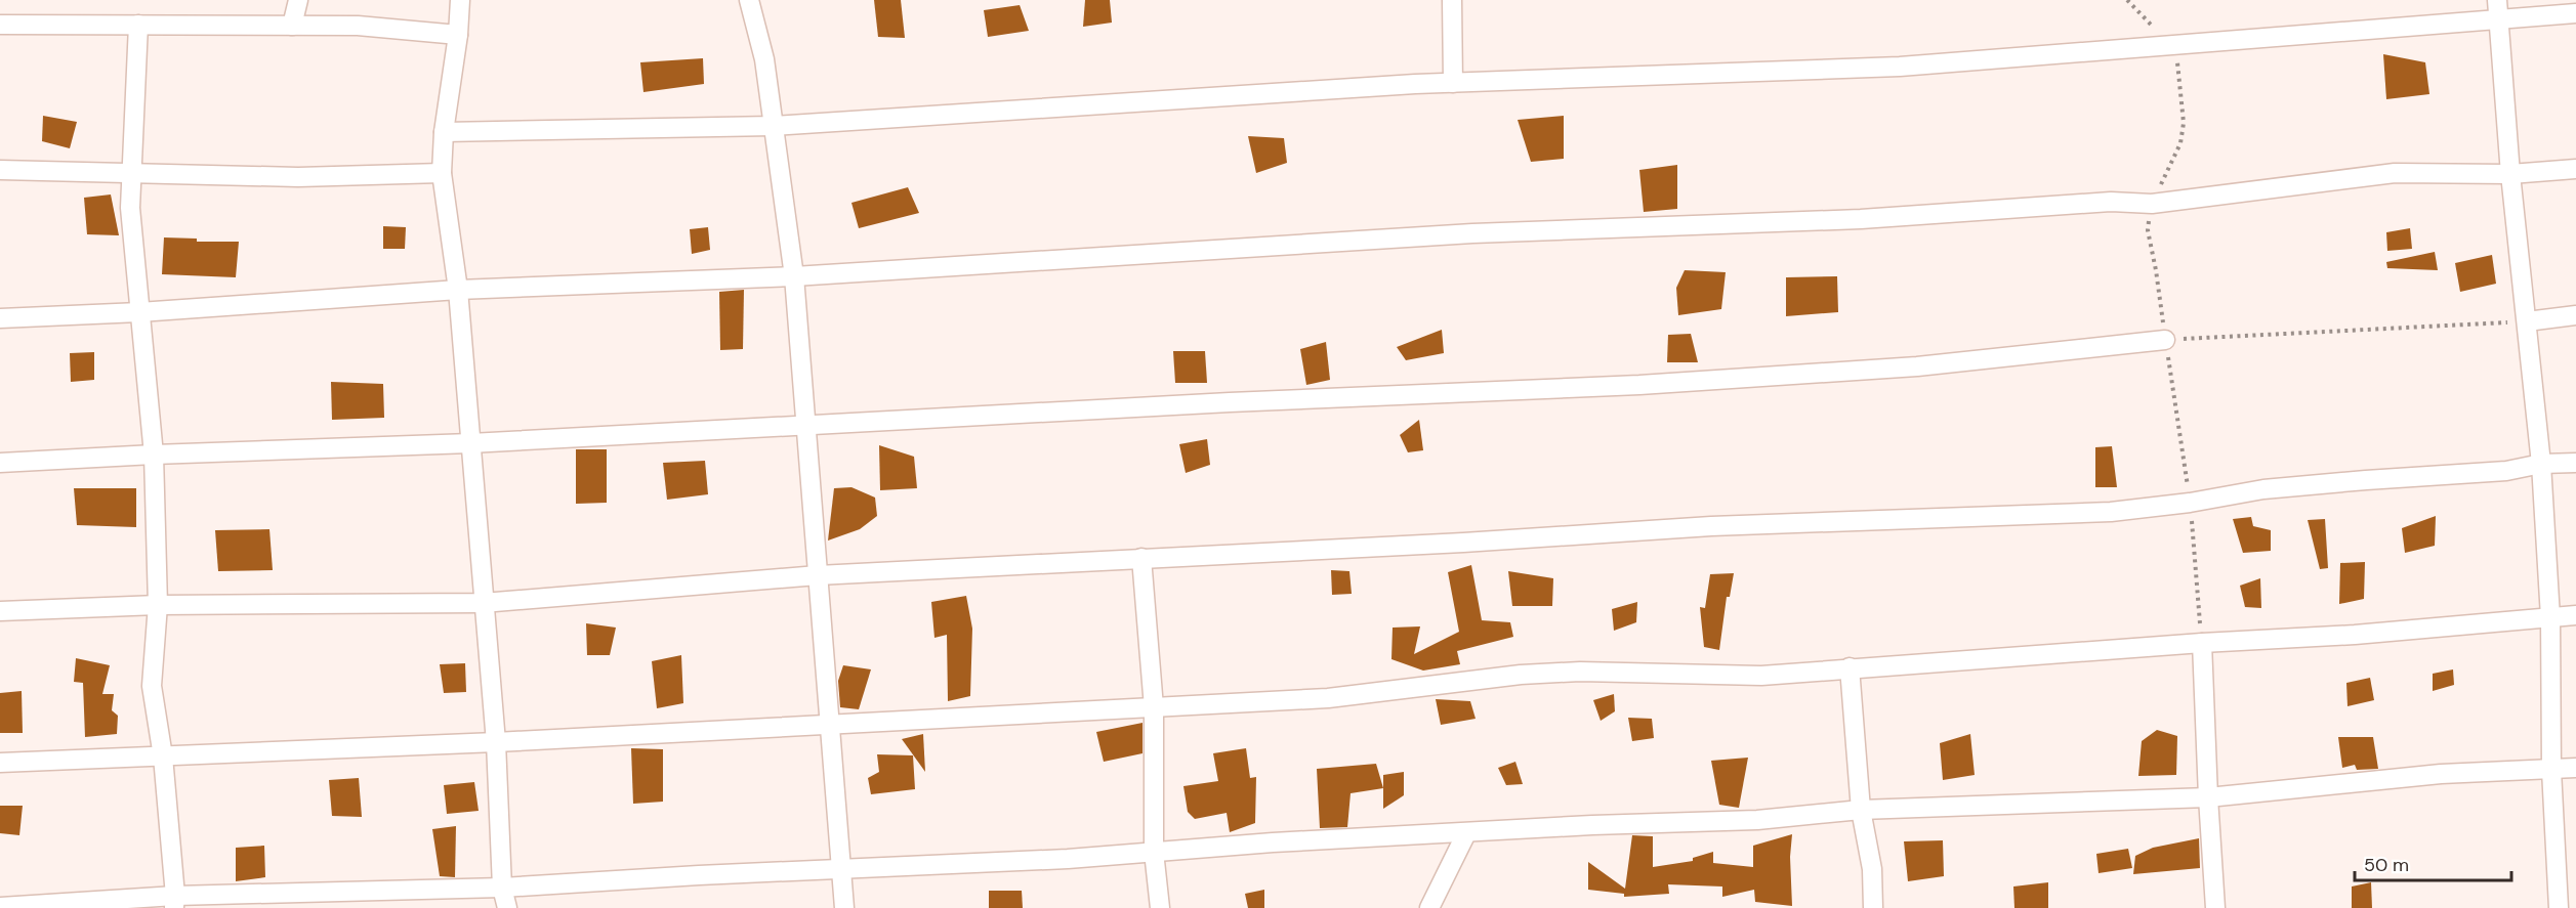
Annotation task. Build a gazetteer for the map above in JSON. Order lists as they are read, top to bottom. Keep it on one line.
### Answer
{"scale_bar":"50 m"}
